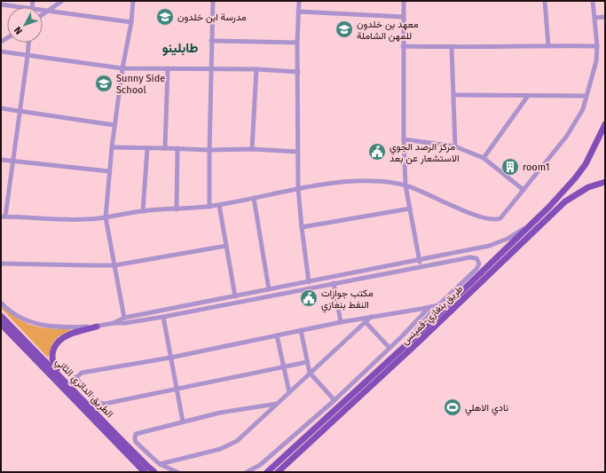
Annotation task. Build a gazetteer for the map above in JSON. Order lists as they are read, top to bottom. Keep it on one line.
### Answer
{"streets":{"main road":["طريق بنغازي-قمينس","الطريق الدائري الثاني"]},"districts":["طابلينو"],"places":{"school or university":["مدرسة ابن خلدون","معهد بن خلدون للمهن الشاملة","Sunny Side School"],"public building":["مركز الرصد الجوي الاستشعار عن بعد","مكتب جوازات النفط بنغازي"],"building":["room1"],"sports":["نادي الاهلي"]},"north":"bottom left"}
